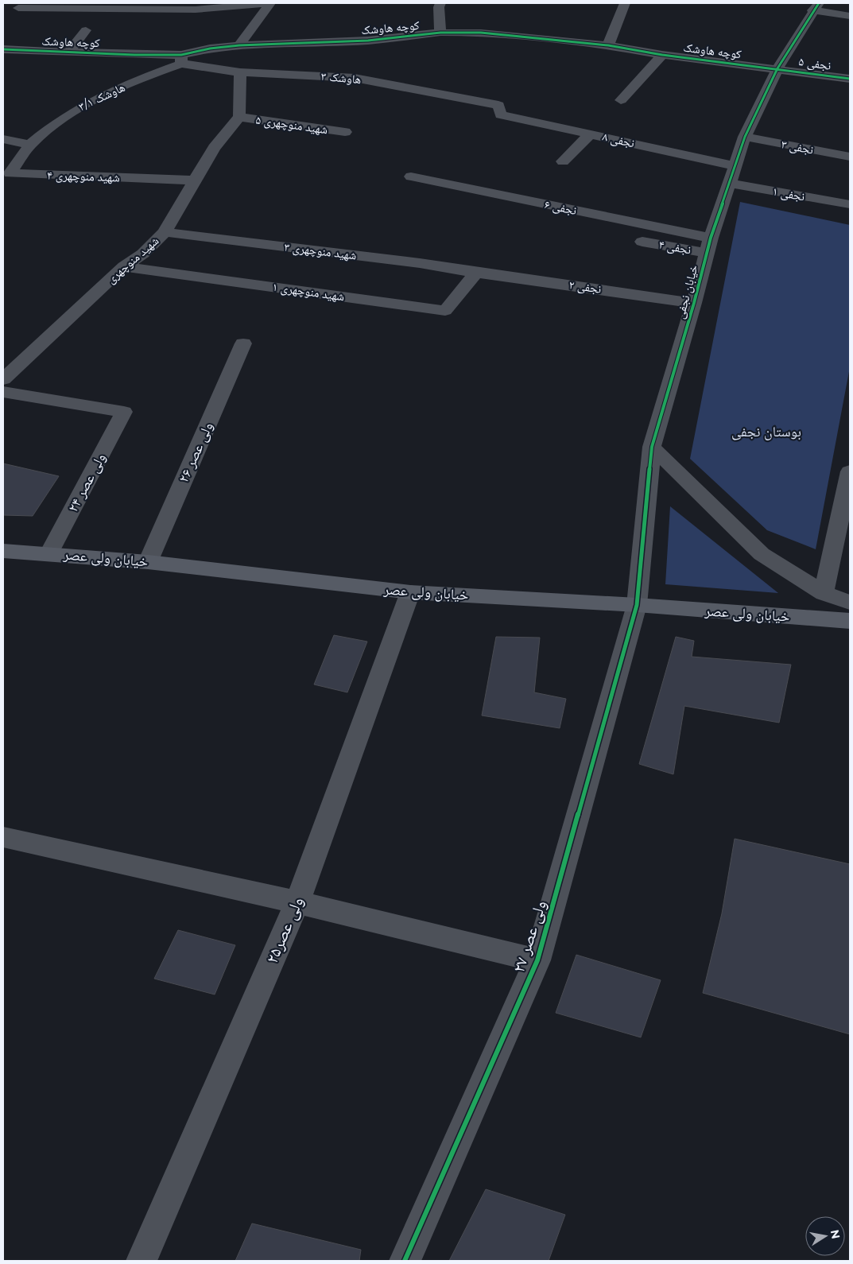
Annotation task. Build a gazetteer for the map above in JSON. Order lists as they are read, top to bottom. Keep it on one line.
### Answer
{"streets":{"main road":["خیابان ولی عصر"],"street":["کوچه هاوشک","نجفی ۵","هاوشک ۳","هاوشک ۳/۱","شهید منوچهری ۵","نجفی ۸","نجفی ۳","شهید منوچهری ۴","نجفی ۱","نجفی ۶","نجفی ۴","شهید منوچهری ۳","شهید منوچهری","نجفی ۲","شهید منوچهری ۱","خیابان نجفی","ولی عصر ۲۶","ولی عصر ۲۴","ولی عصر۲۵","ولی عصر ۲۷"]},"crossings":[["کوچه هاوشک","نجفی ۵"],["کوچه هاوشک","هاوشک ۳"],["کوچه هاوشک","هاوشک ۳/۱"],["کوچه هاوشک","خیابان نجفی"],["نجفی ۵","خیابان نجفی"],["هاوشک ۳","هاوشک ۳/۱"],["هاوشک ۳","نجفی ۸"],["هاوشک ۳/۱","شهید منوچهری ۴"],["شهید منوچهری ۵","شهید منوچهری"],["نجفی ۸","خیابان نجفی"],["نجفی ۳","خیابان نجفی"],["شهید منوچهری ۴","شهید منوچهری"],["نجفی ۱","خیابان نجفی"],["نجفی ۶","نجفی ۴"],["نجفی ۶","خیابان نجفی"],["نجفی ۴","خیابان نجفی"],["شهید منوچهری ۳","شهید منوچهری"],["شهید منوچهری ۳","نجفی ۲"],["شهید منوچهری ۳","شهید منوچهری ۱"],["شهید منوچهری","شهید منوچهری ۱"],["نجفی ۲","شهید منوچهری ۱"],["نجفی ۲","خیابان نجفی"],["خیابان نجفی","خیابان ولی عصر"],["خیابان نجفی","ولی عصر ۲۷"],["ولی عصر ۲۶","خیابان ولی عصر"],["ولی عصر ۲۴","خیابان ولی عصر"],["خیابان ولی عصر","ولی عصر۲۵"],["خیابان ولی عصر","ولی عصر ۲۷"]],"parks":["بوستان نجفی"],"north":"right"}
